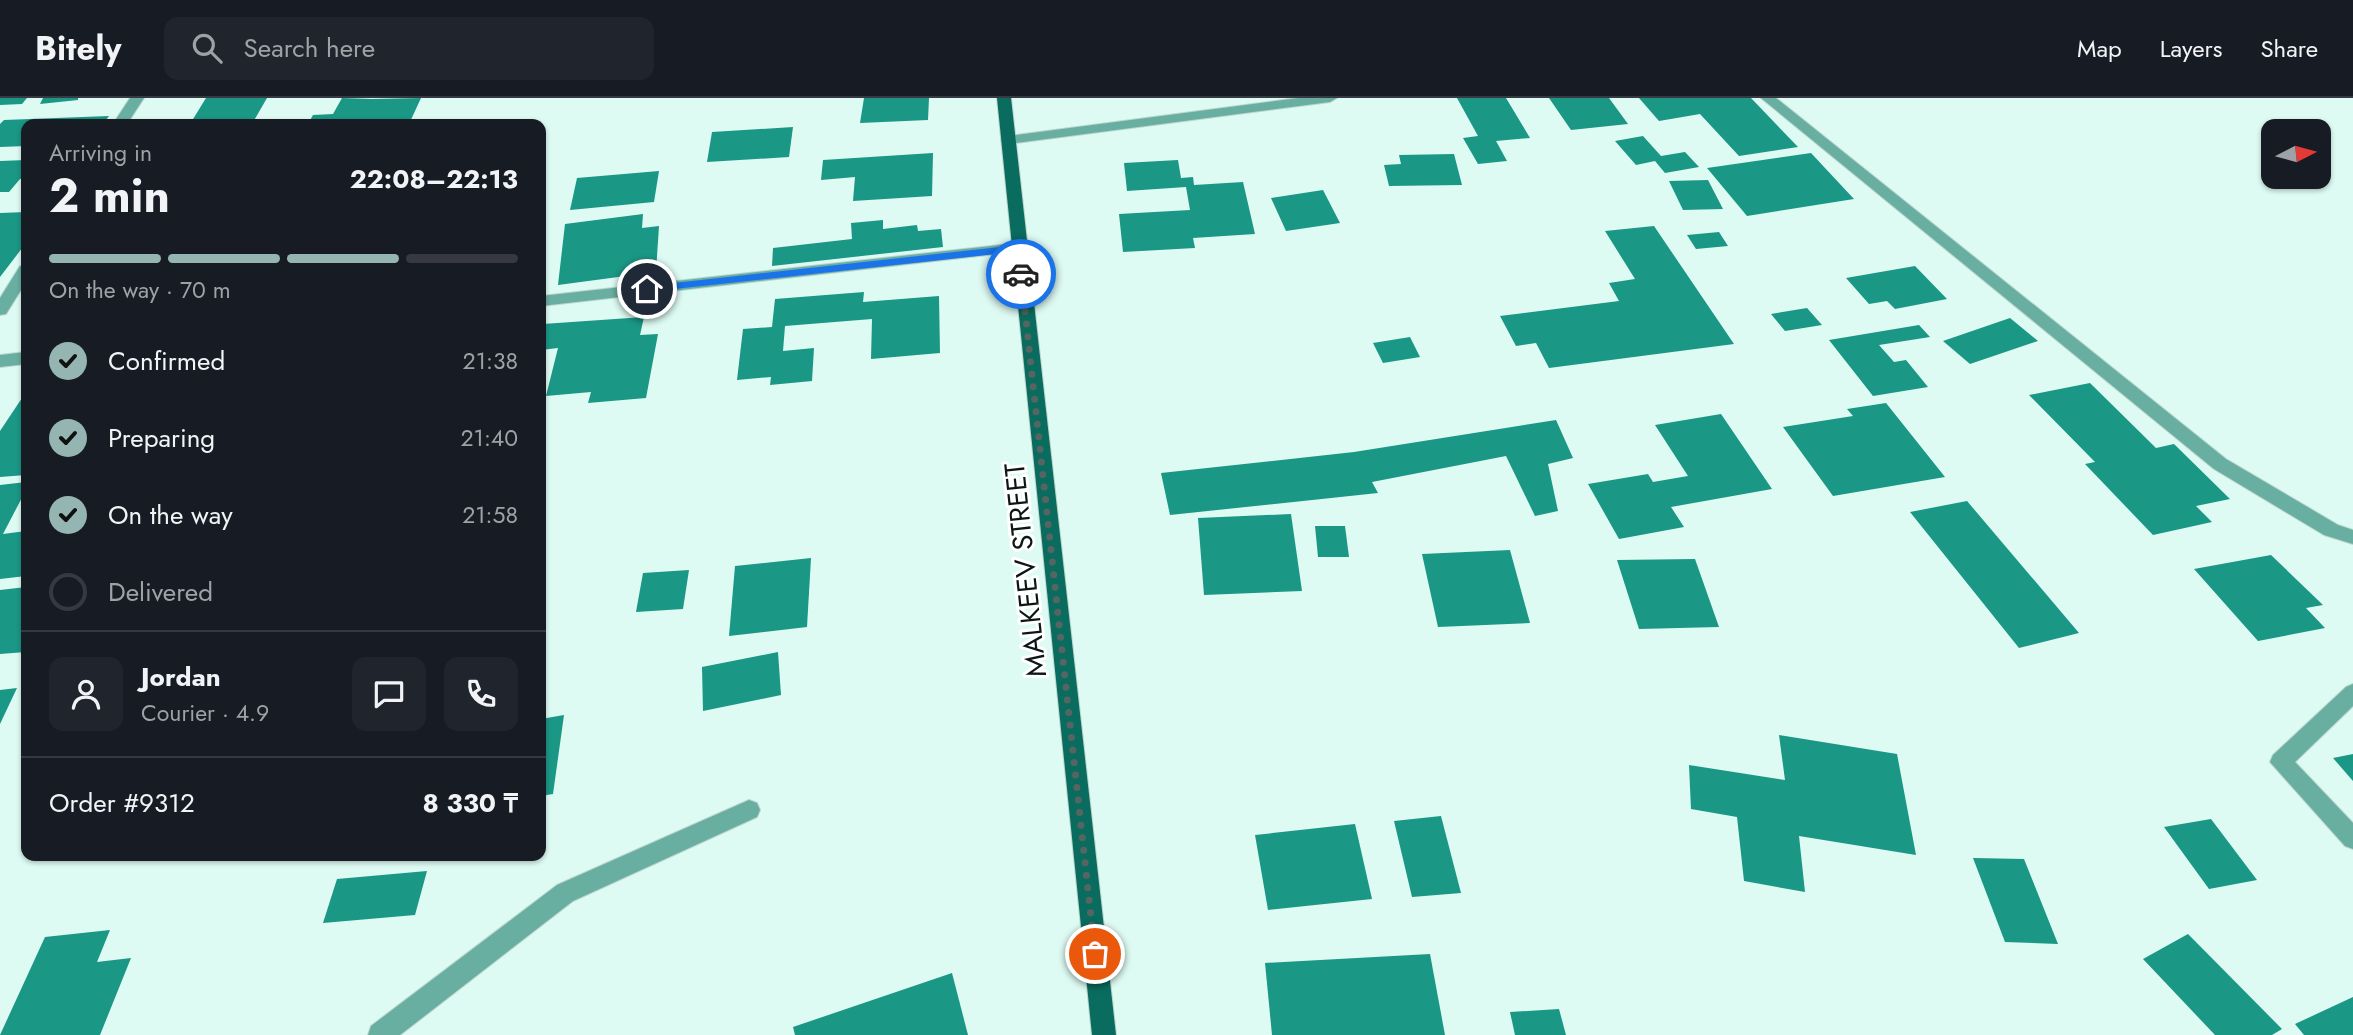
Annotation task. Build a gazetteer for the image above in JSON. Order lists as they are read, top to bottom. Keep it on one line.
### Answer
{"streets":{"main road":["MALKEEV STREET"]},"north":"right","page":{"header":"Bitely","search":"Search here","nav":["Map","Layers","Share"],"heading":["2 min","Arriving in","22:08–22:13"],"panel":["Jordan","Courier · 4.9","Order #9312","8 330 ₸"],"bar":"On the way · 70 m","list":[["Confirmed","21:38"],["Preparing","21:40"],["On the way","21:58"],"Delivered"]}}
